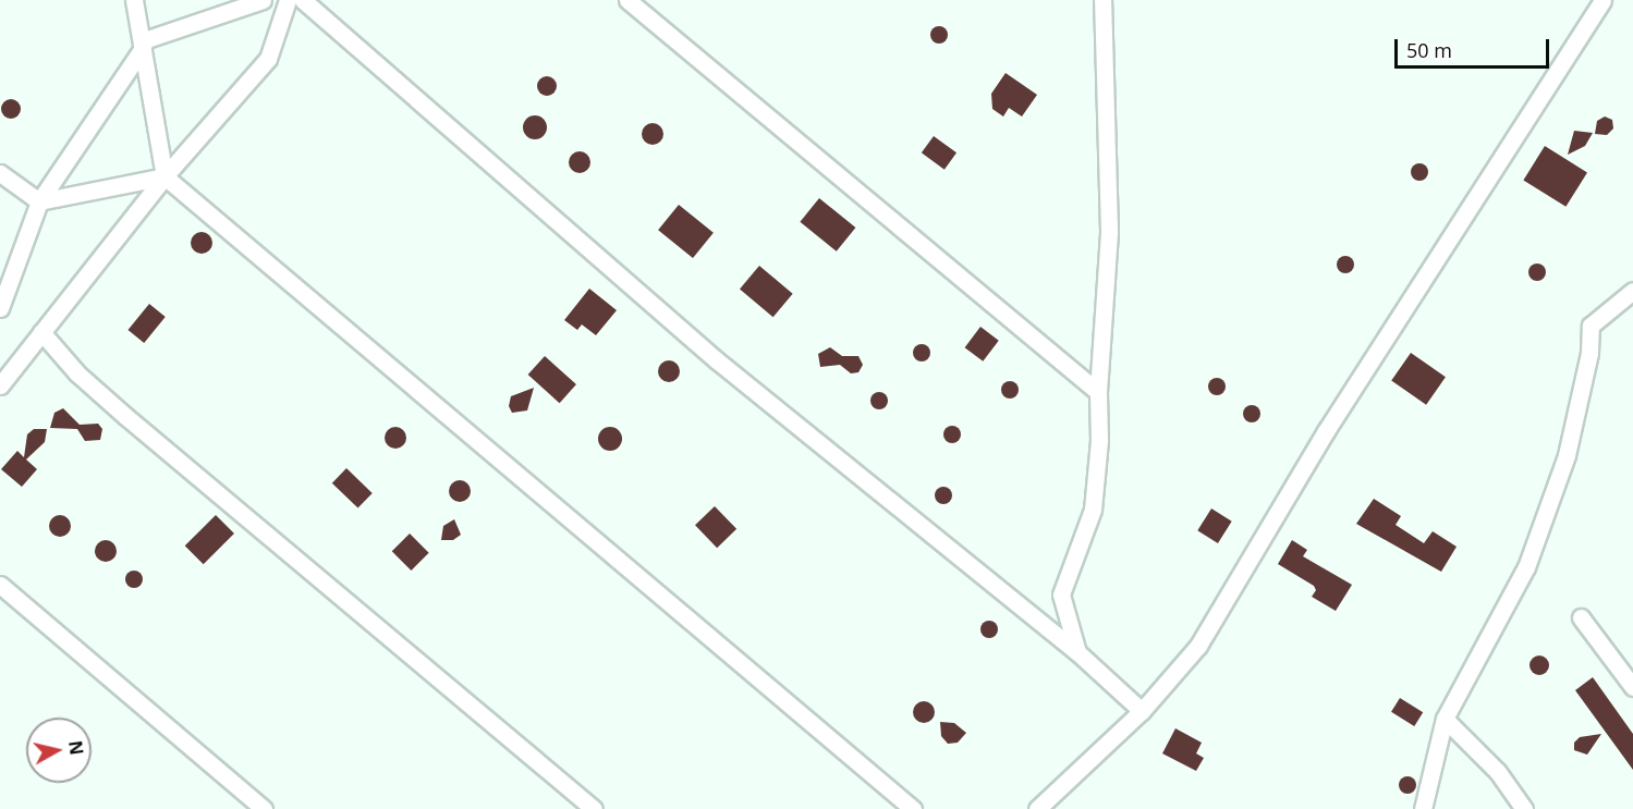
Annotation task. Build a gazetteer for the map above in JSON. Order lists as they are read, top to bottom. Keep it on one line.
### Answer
{"scale_bar":"50 m","north":"right"}
